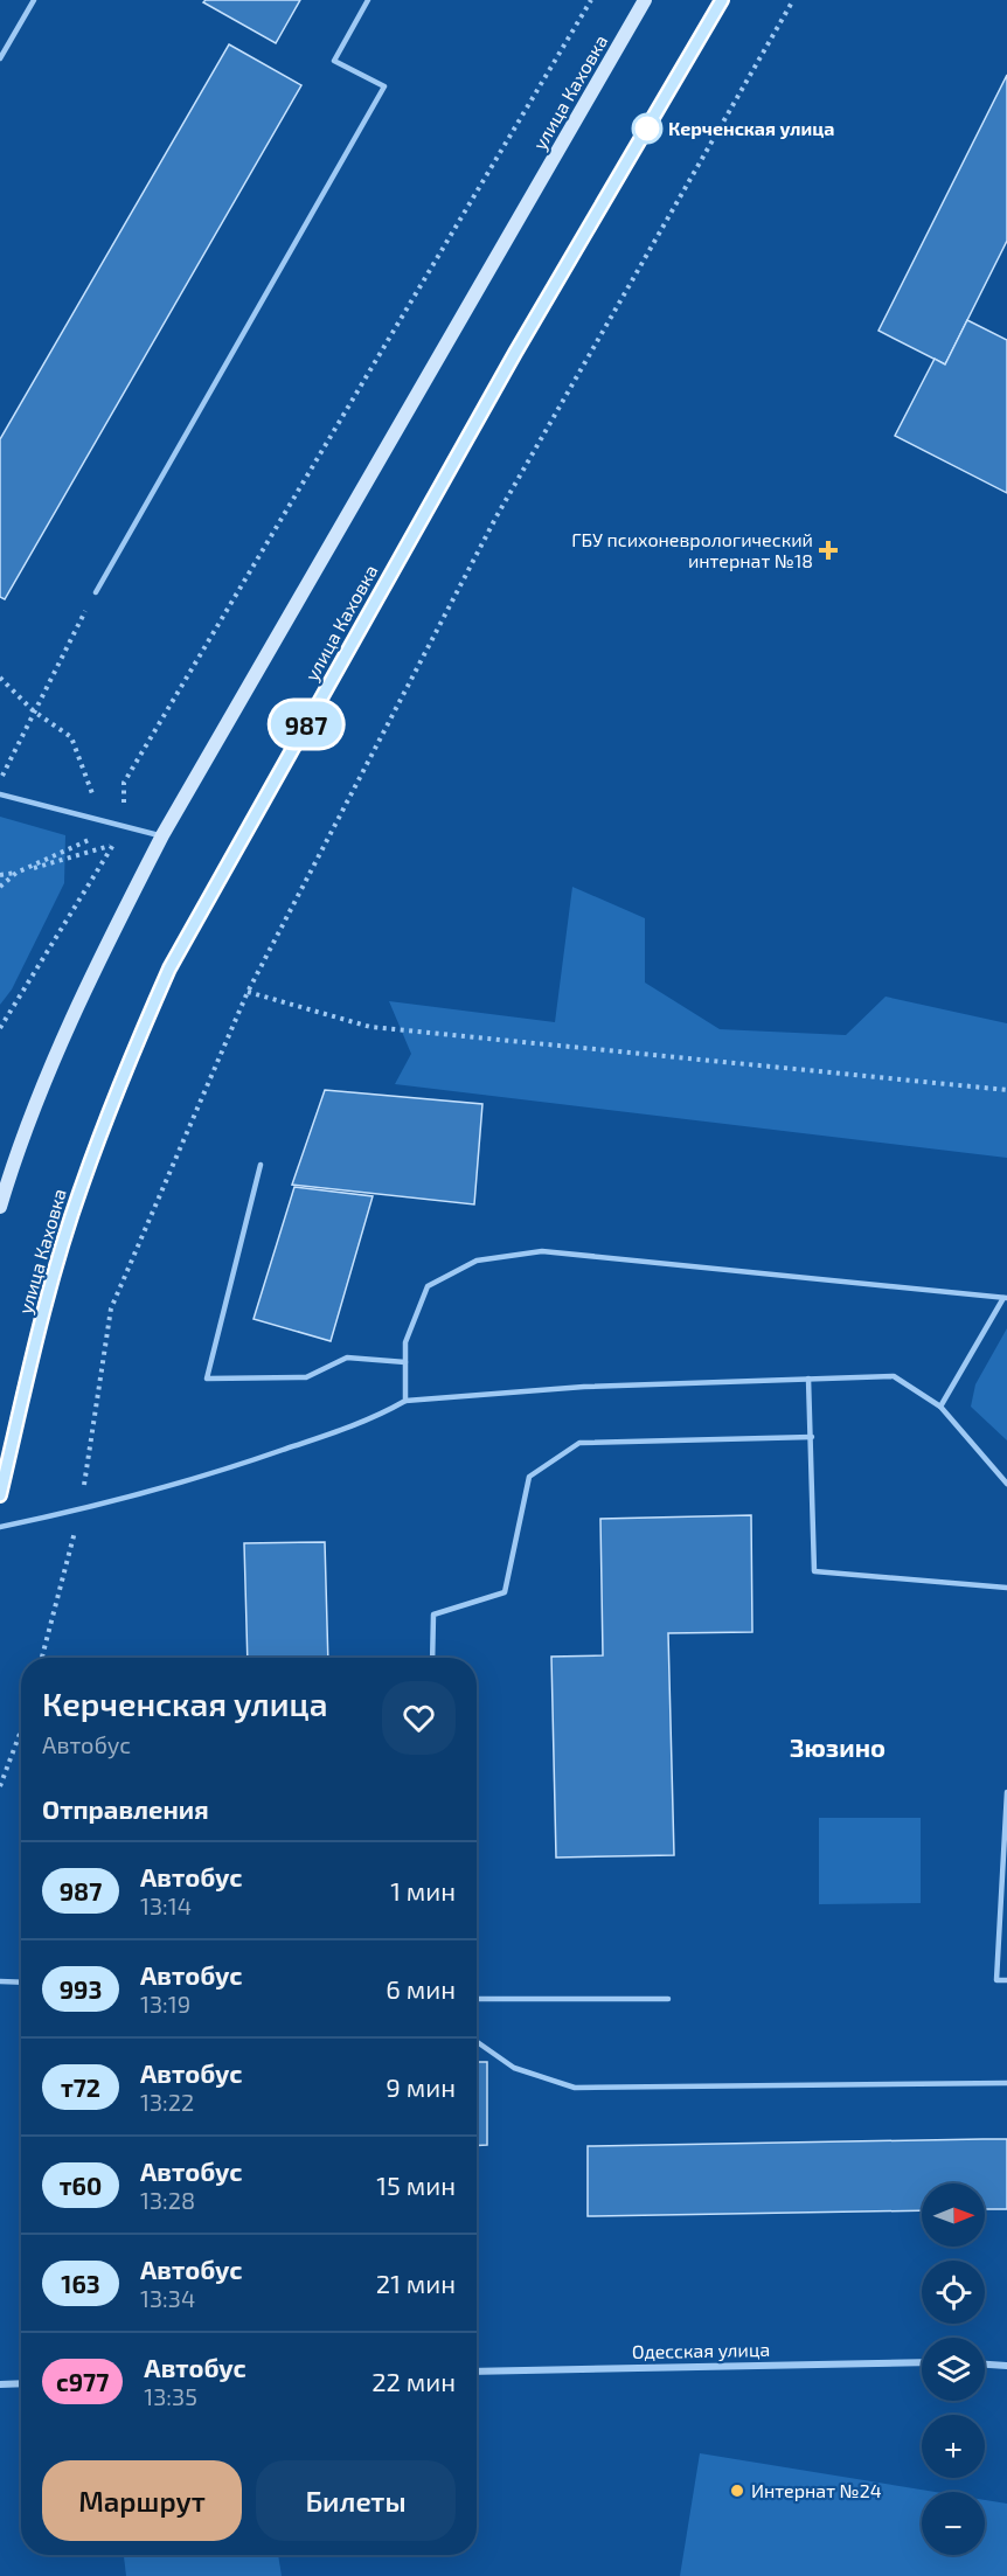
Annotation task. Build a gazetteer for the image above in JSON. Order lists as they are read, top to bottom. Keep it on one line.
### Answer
{"streets":{"main road":["улица Каховка"],"street":["Одесская улица"]},"districts":["Зюзино"],"places":{"other":["Керченская улица","Интернат №24"],"health":["ГБУ психоневрологический интернат №18"]},"lines":["bus line 987"],"north":"right","page":{"on_map":"987","heading":[["Керченская улица","Автобус"],"Отправления"],"list":[{"mark":"987","name":"Автобус","note":"13:14","value":"1 мин"},{"mark":"993","name":"Автобус","note":"13:19","value":"6 мин"},{"mark":"т72","name":"Автобус","note":"13:22","value":"9 мин"},{"mark":"т60","name":"Автобус","note":"13:28","value":"15 мин"},{"mark":"163","name":"Автобус","note":"13:34","value":"21 мин"},{"mark":"с977","name":"Автобус","note":"13:35","value":"22 мин"}],"map_buttons":["+","−"],"buttons":["Маршрут","Билеты"]}}
